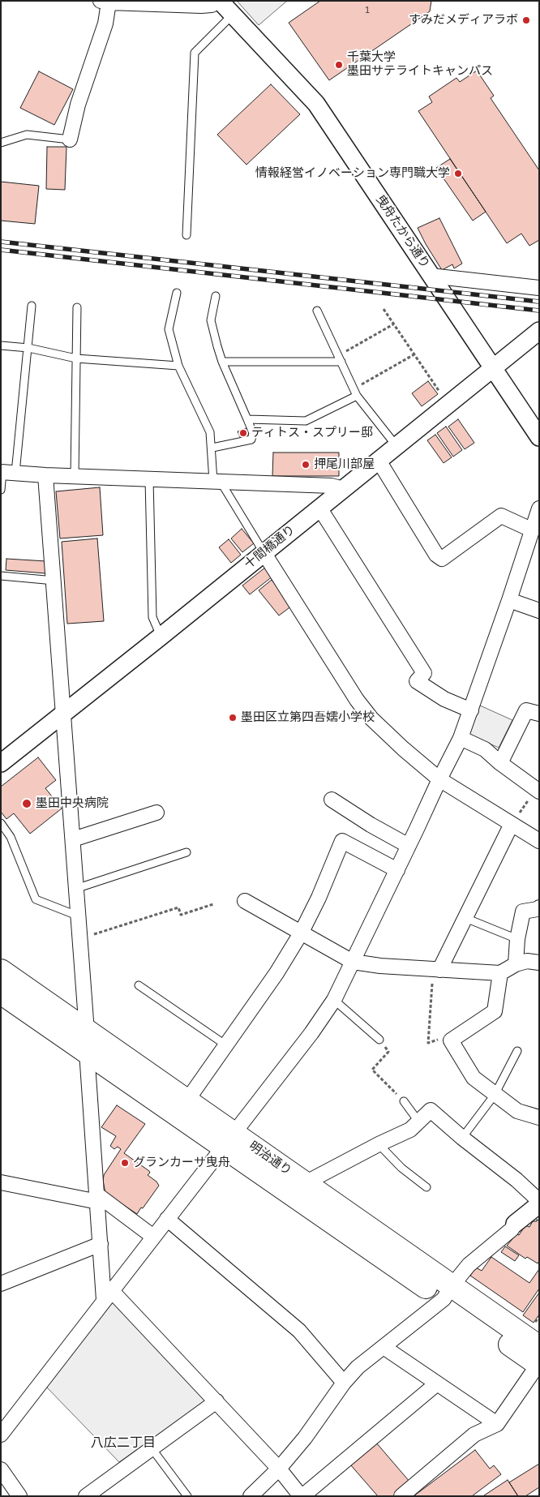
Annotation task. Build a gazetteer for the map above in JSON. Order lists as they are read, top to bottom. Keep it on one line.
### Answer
{"streets":{"main road":["明治通り"],"street":["曳舟たから通り","十間橋通り"]},"crossings":[["曳舟たから通り","十間橋通り"]],"districts":["八広二丁目"],"places":["すみだメディアラボ","千葉大学 墨田サテライトキャンパス","情報経営イノベーション専門職大学","ティトス・スプリー邸","押尾川部屋","墨田区立第四吾嬬小学校","墨田中央病院","グランカーサ曳舟"],"house_numbers":["1"]}
